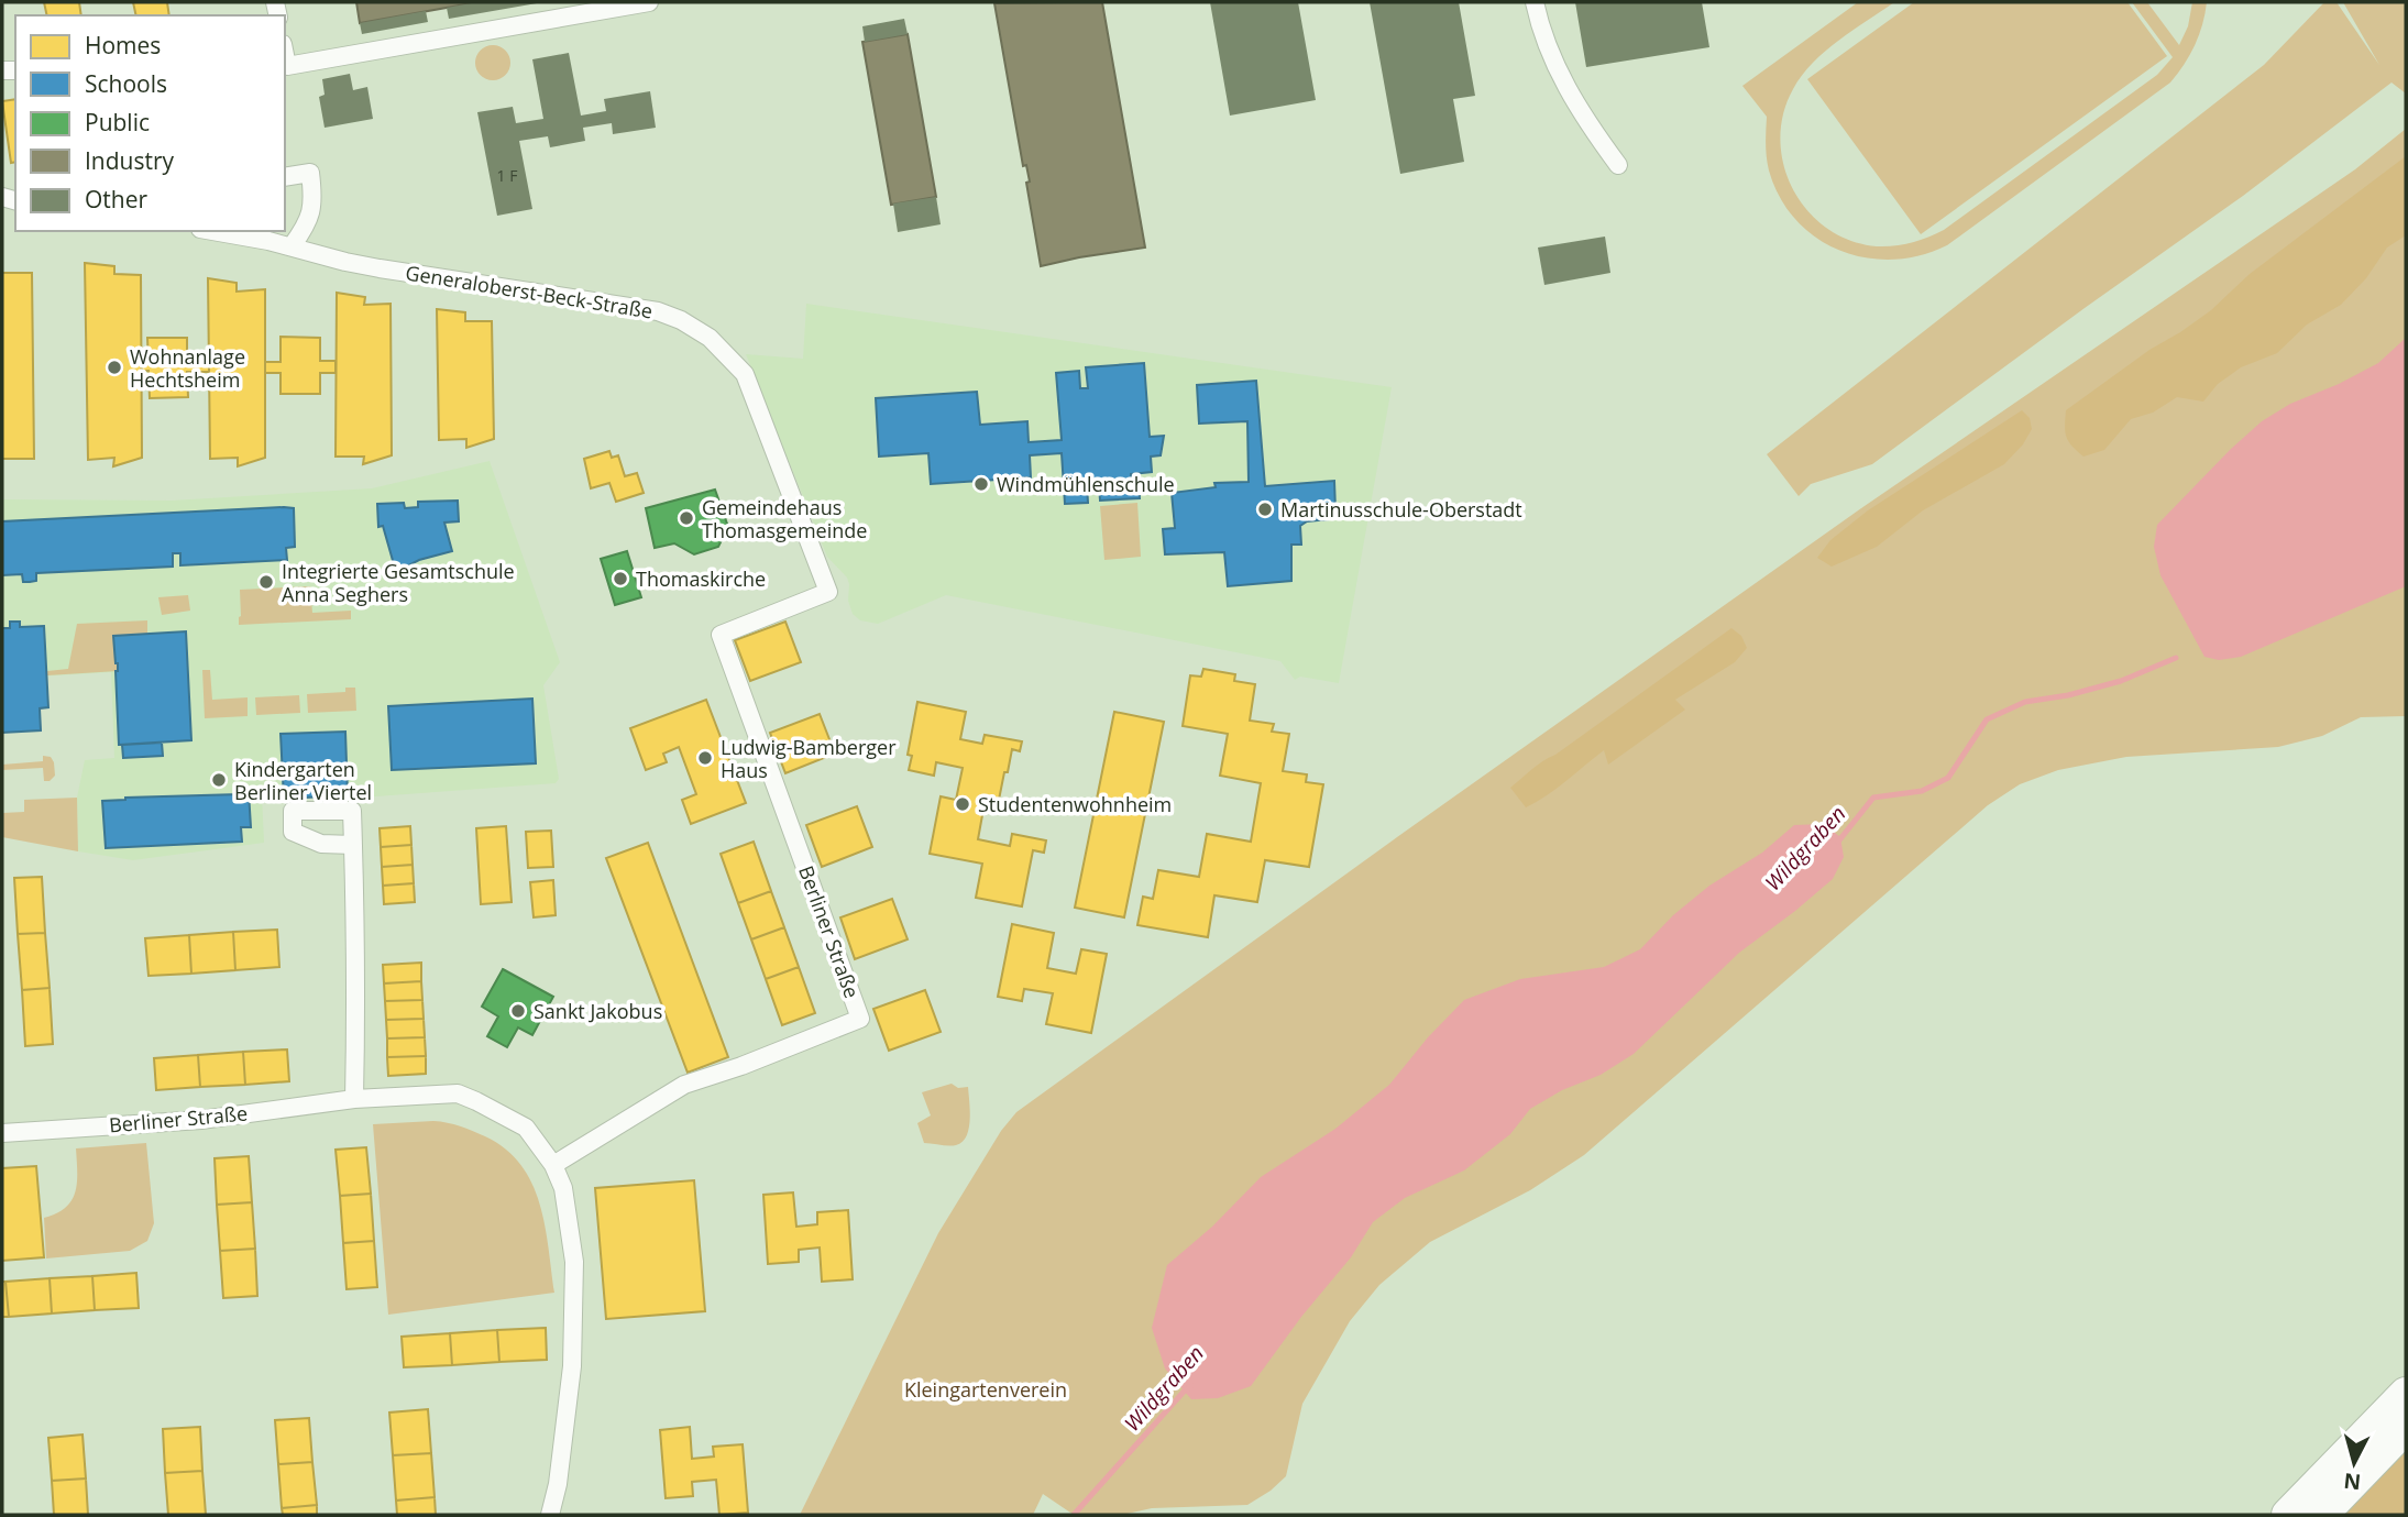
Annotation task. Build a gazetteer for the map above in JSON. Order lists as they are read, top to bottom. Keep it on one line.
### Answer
{"streets":{"street":["Generaloberst-Beck-Straße","Berliner Straße"]},"crossings":[["Generaloberst-Beck-Straße","Berliner Straße"]],"water":["Wildgraben"],"parks":["Kleingartenverein"],"places":["Wohnanlage Hechtsheim","Windmühlenschule","Martinusschule-Oberstadt","Gemeindehaus Thomasgemeinde","Thomaskirche","Integrierte Gesamtschule Anna Seghers","Ludwig-Bamberger Haus","Kindergarten Berliner Viertel","Studentenwohnheim","Sankt Jakobus"],"house_numbers":["1 F"],"legend":["Homes","Schools","Public","Industry","Other"],"north":"bottom"}
